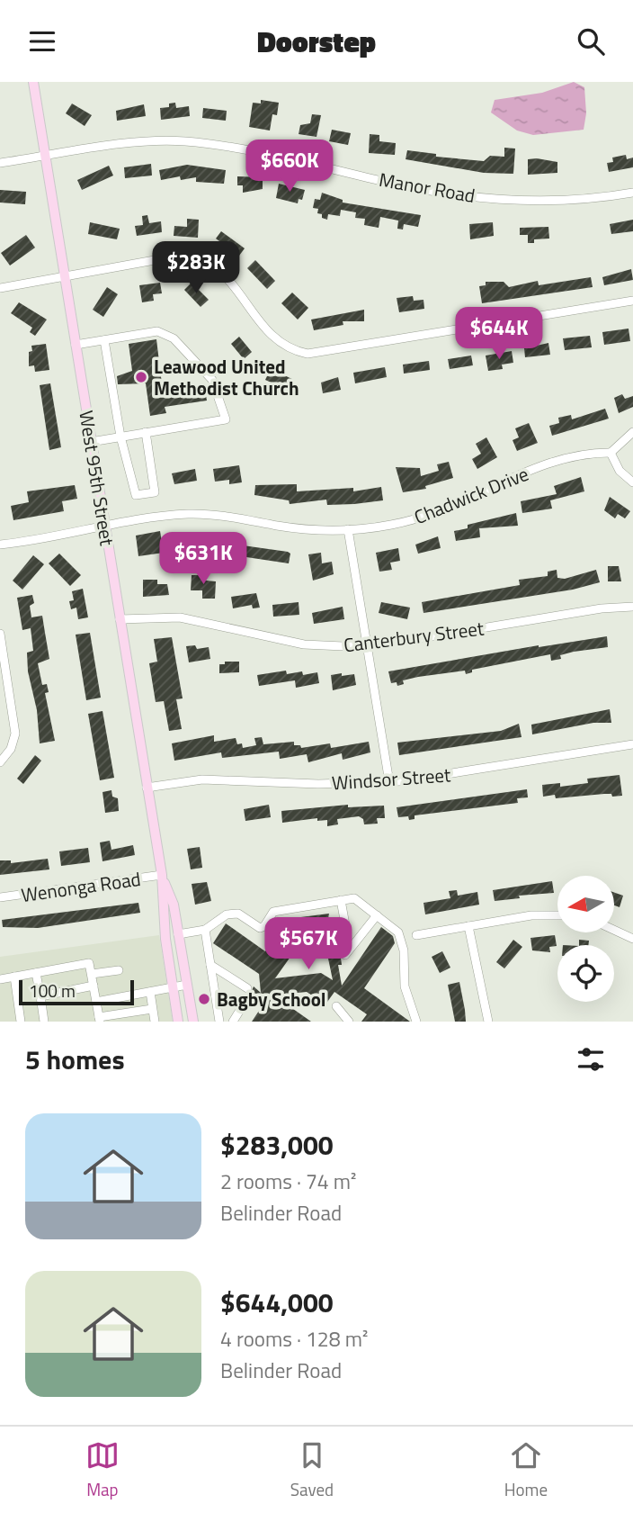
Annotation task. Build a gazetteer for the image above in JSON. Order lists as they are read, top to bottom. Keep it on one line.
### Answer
{"streets":{"main road":["West 95th Street"],"street":["Manor Road","Chadwick Drive","Canterbury Street","Windsor Street","Wenonga Road"]},"crossings":[["Manor Road","West 95th Street"],["West 95th Street","Chadwick Drive"],["West 95th Street","Canterbury Street"],["West 95th Street","Windsor Street"],["West 95th Street","Wenonga Road"]],"places":["Leawood United Methodist Church","Bagby School"],"scale_bar":"100 m","north":"left","page":{"header":"Doorstep","price":["$660K","$283K","$644K","$631K","$567K"],"scale":"100 m","heading":"5 homes","list":[{"name":"$283,000","note":"2 rooms · 74 m² · Belinder Road"},{"name":"$644,000","note":"4 rooms · 128 m² · Belinder Road"}],"tabs":["Map","Saved","Home"]}}
